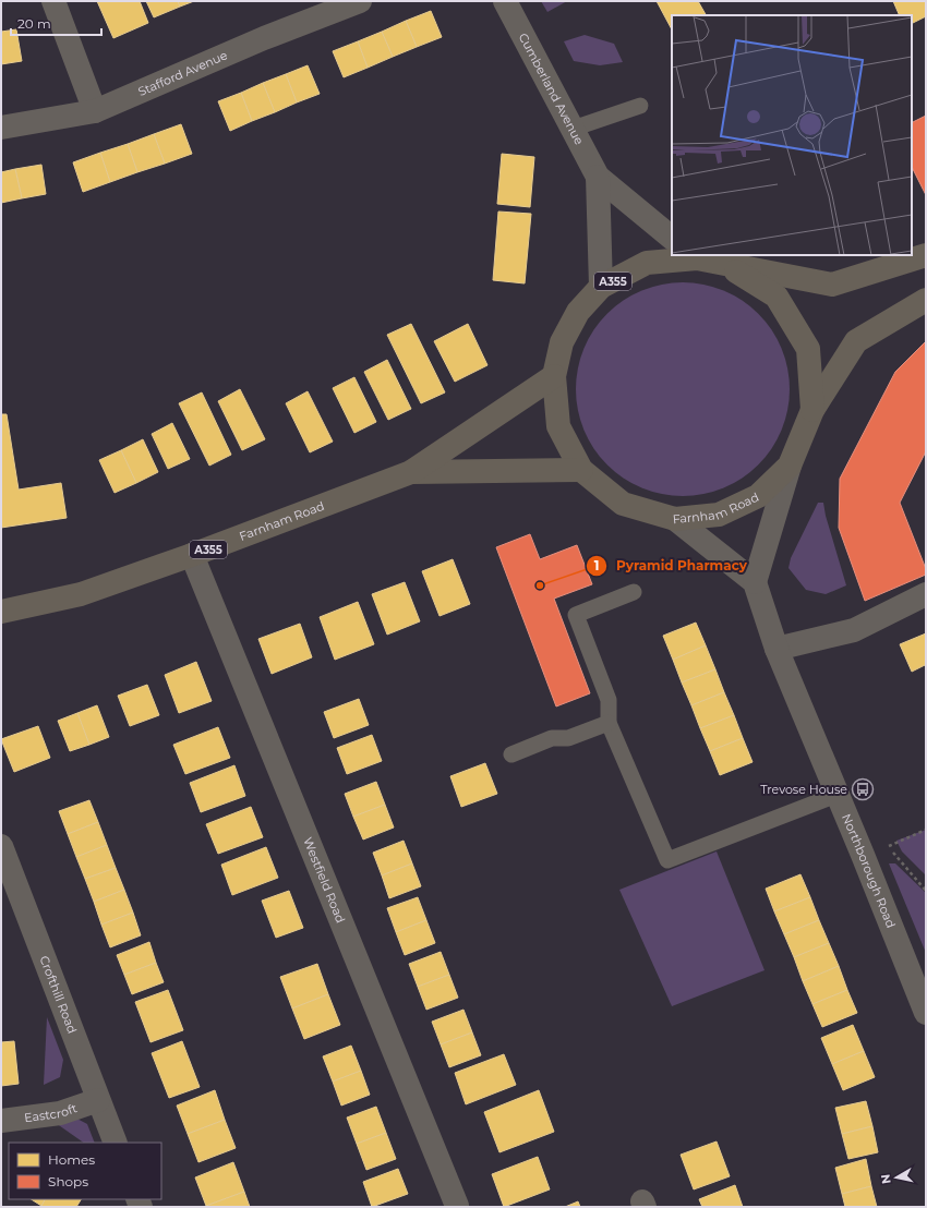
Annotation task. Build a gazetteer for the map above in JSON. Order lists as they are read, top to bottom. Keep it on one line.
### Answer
{"streets":{"main road":["A355","Farnham Road"],"street":["Stafford Avenue","Cumberland Avenue","Northborough Road","Westfield Road","Crofthill Road","Eastcroft"]},"crossings":[["Cumberland Avenue","Farnham Road"],["Farnham Road","Westfield Road"],["Crofthill Road","Eastcroft"]],"places":{"other":["Pyramid Pharmacy"],"bus stop":["Trevose House"]},"legend":["Homes","Shops"],"scale_bar":"20 m","north":"left"}
